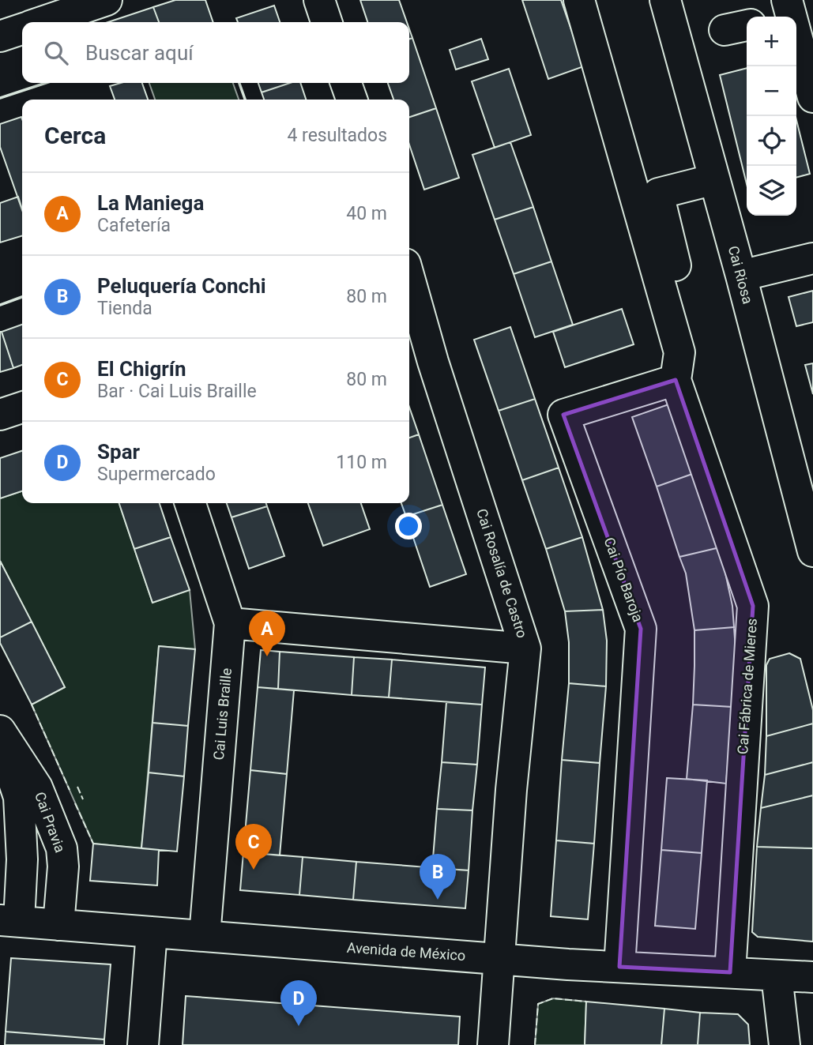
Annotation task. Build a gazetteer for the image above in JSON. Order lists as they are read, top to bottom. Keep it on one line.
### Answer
{"streets":{"street":["Cai Riosa","Cai Rosalía de Castro","Cai Pío Baroja","Cai Fábrica de Mieres","Cai Luis Braille","Cai Pravia","Avenida de México"]},"crossings":[["Cai Rosalía de Castro","Avenida de México"],["Cai Pío Baroja","Cai Fábrica de Mieres"],["Cai Pío Baroja","Avenida de México"],["Cai Fábrica de Mieres","Avenida de México"],["Cai Luis Braille","Avenida de México"],["Cai Pravia","Avenida de México"]],"page":{"map_buttons":["+","−"],"search":"Buscar aquí","heading":["Cerca","4 resultados"],"list":[{"mark":"A","name":"La Maniega","note":"Cafetería","value":"40 m"},{"mark":"B","name":"Peluquería Conchi","note":"Tienda","value":"80 m"},{"mark":"C","name":"El Chigrín","note":"Bar · Cai Luis Braille","value":"80 m"},{"mark":"D","name":"Spar","note":"Supermercado","value":"110 m"}],"pins":["A","C","B","D"]}}
